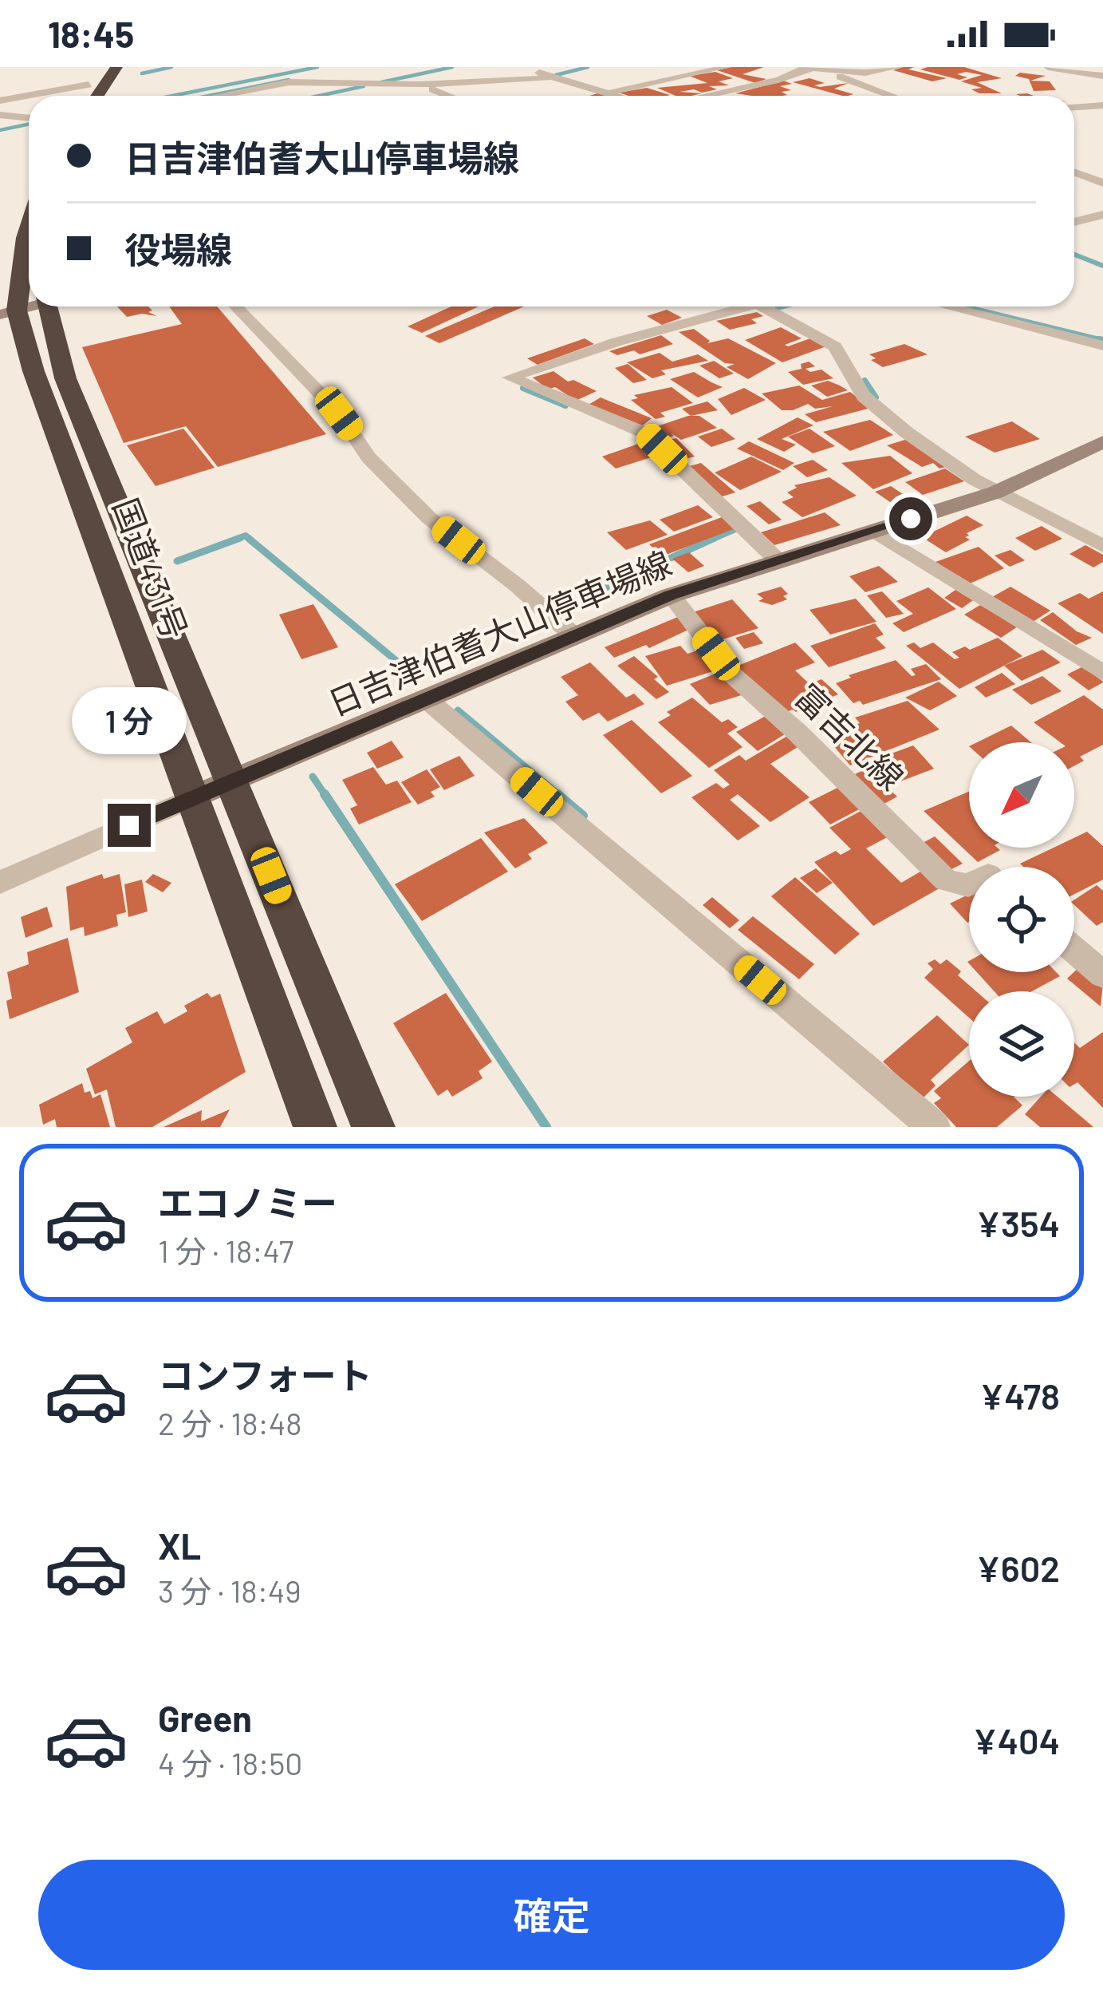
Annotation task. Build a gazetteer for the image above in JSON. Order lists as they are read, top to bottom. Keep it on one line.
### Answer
{"streets":{"highway":["国道431号"],"main road":["日吉津伯耆大山停車場線"],"street":["富吉北線"]},"crossings":[["国道431号","日吉津伯耆大山停車場線"],["日吉津伯耆大山停車場線","富吉北線"]],"north":"bottom left","page":{"status":"18:45","banner":["日吉津伯耆大山停車場線","役場線"],"bubble":"1 分","list":[{"name":"エコノミー","note":"1 分 · 18:47","value":"¥354"},{"name":"コンフォート","note":"2 分 · 18:48","value":"¥478"},{"name":"XL","note":"3 分 · 18:49","value":"¥602"},{"name":"Green","note":"4 分 · 18:50","value":"¥404"}],"buttons":"確定"}}
